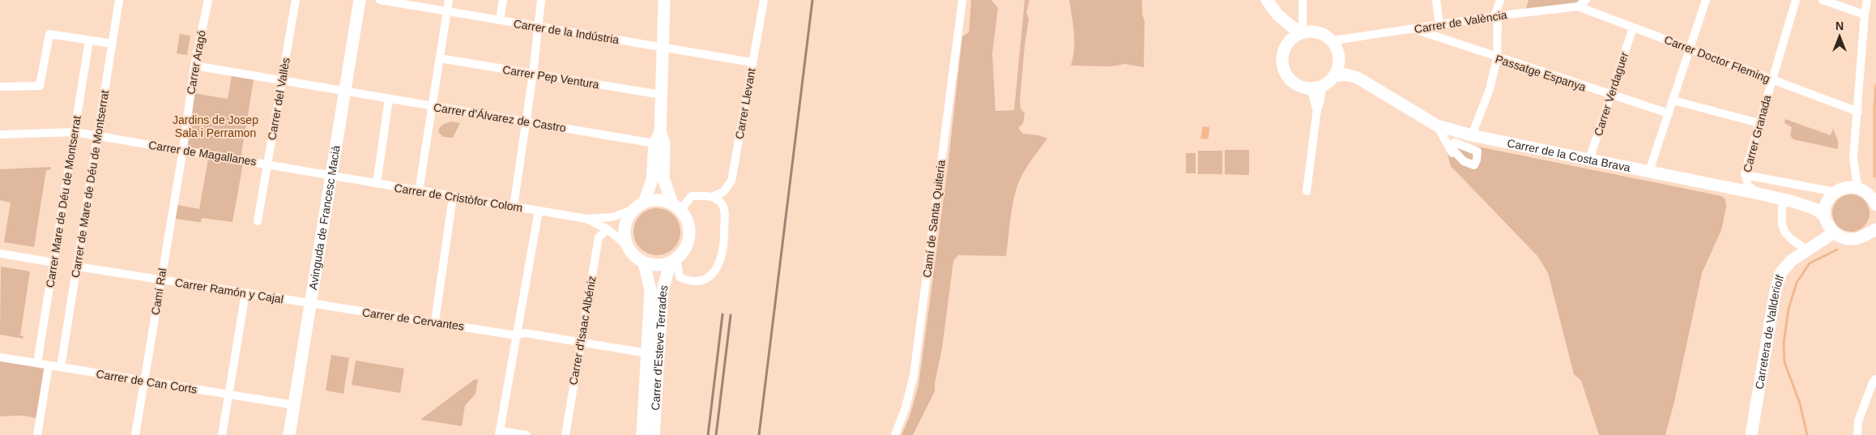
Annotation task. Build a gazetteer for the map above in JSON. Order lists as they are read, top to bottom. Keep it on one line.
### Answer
{"streets":{"street":["Carrer de València","Carrer de la Indústria","Carrer Doctor Fleming","Carrer Aragó","Passatge Espanya","Carrer Pep Ventura","Carrer Verdaguer","Carrer del Vallès","Carrer Llevant","Carrer d'Álvarez de Castro","Carrer Granada","Carrer de Magallanes","Carrer de la Costa Brava","Carrer de Mare de Déu de Montserrat","Carrer de Cristòfor Colom","Carrer Mare de Déu de Montserrat","Avinguda de Francesc Macià","Camí de Santa Quiteria","Carrer Ramón y Cajal","Camí Ral","Carrer de Cervantes","Carrer d'Isaac Albéniz","Carretera de Vallderiolf","Carrer d'Esteve Terrades","Carrer de Can Corts"]},"crossings":[["Carrer de València","Carrer Doctor Fleming"],["Carrer de València","Passatge Espanya"],["Carrer de València","Carrer de la Costa Brava"],["Carrer de la Indústria","Carrer Llevant"],["Carrer Doctor Fleming","Carrer Verdaguer"],["Carrer Doctor Fleming","Carrer Granada"],["Carrer Aragó","Carrer d'Álvarez de Castro"],["Carrer Aragó","Carrer de Magallanes"],["Carrer Aragó","Camí Ral"],["Passatge Espanya","Carrer Verdaguer"],["Carrer Verdaguer","Carrer de la Costa Brava"],["Carrer del Vallès","Carrer d'Álvarez de Castro"],["Carrer del Vallès","Carrer de Magallanes"],["Carrer d'Álvarez de Castro","Avinguda de Francesc Macià"],["Carrer Granada","Carrer de la Costa Brava"],["Carrer de Magallanes","Carrer de Mare de Déu de Montserrat"],["Carrer de Magallanes","Carrer de Cristòfor Colom"],["Carrer de Magallanes","Carrer Mare de Déu de Montserrat"],["Carrer de Magallanes","Avinguda de Francesc Macià"],["Carrer de Magallanes","Camí Ral"],["Carrer de Mare de Déu de Montserrat","Carrer Ramón y Cajal"],["Carrer de Mare de Déu de Montserrat","Carrer de Can Corts"],["Carrer de Cristòfor Colom","Avinguda de Francesc Macià"],["Carrer de Cristòfor Colom","Carrer d'Isaac Albéniz"],["Carrer de Cristòfor Colom","Carrer d'Esteve Terrades"],["Carrer Mare de Déu de Montserrat","Carrer de Can Corts"],["Avinguda de Francesc Macià","Carrer Ramón y Cajal"],["Avinguda de Francesc Macià","Carrer de Cervantes"],["Avinguda de Francesc Macià","Carrer de Can Corts"],["Carrer Ramón y Cajal","Camí Ral"],["Carrer Ramón y Cajal","Carrer de Cervantes"],["Camí Ral","Carrer de Can Corts"],["Carrer de Cervantes","Carrer d'Isaac Albéniz"],["Carrer de Cervantes","Carrer d'Esteve Terrades"]],"parks":["Jardins de Josep Sala i Perramon"],"north":"top"}
